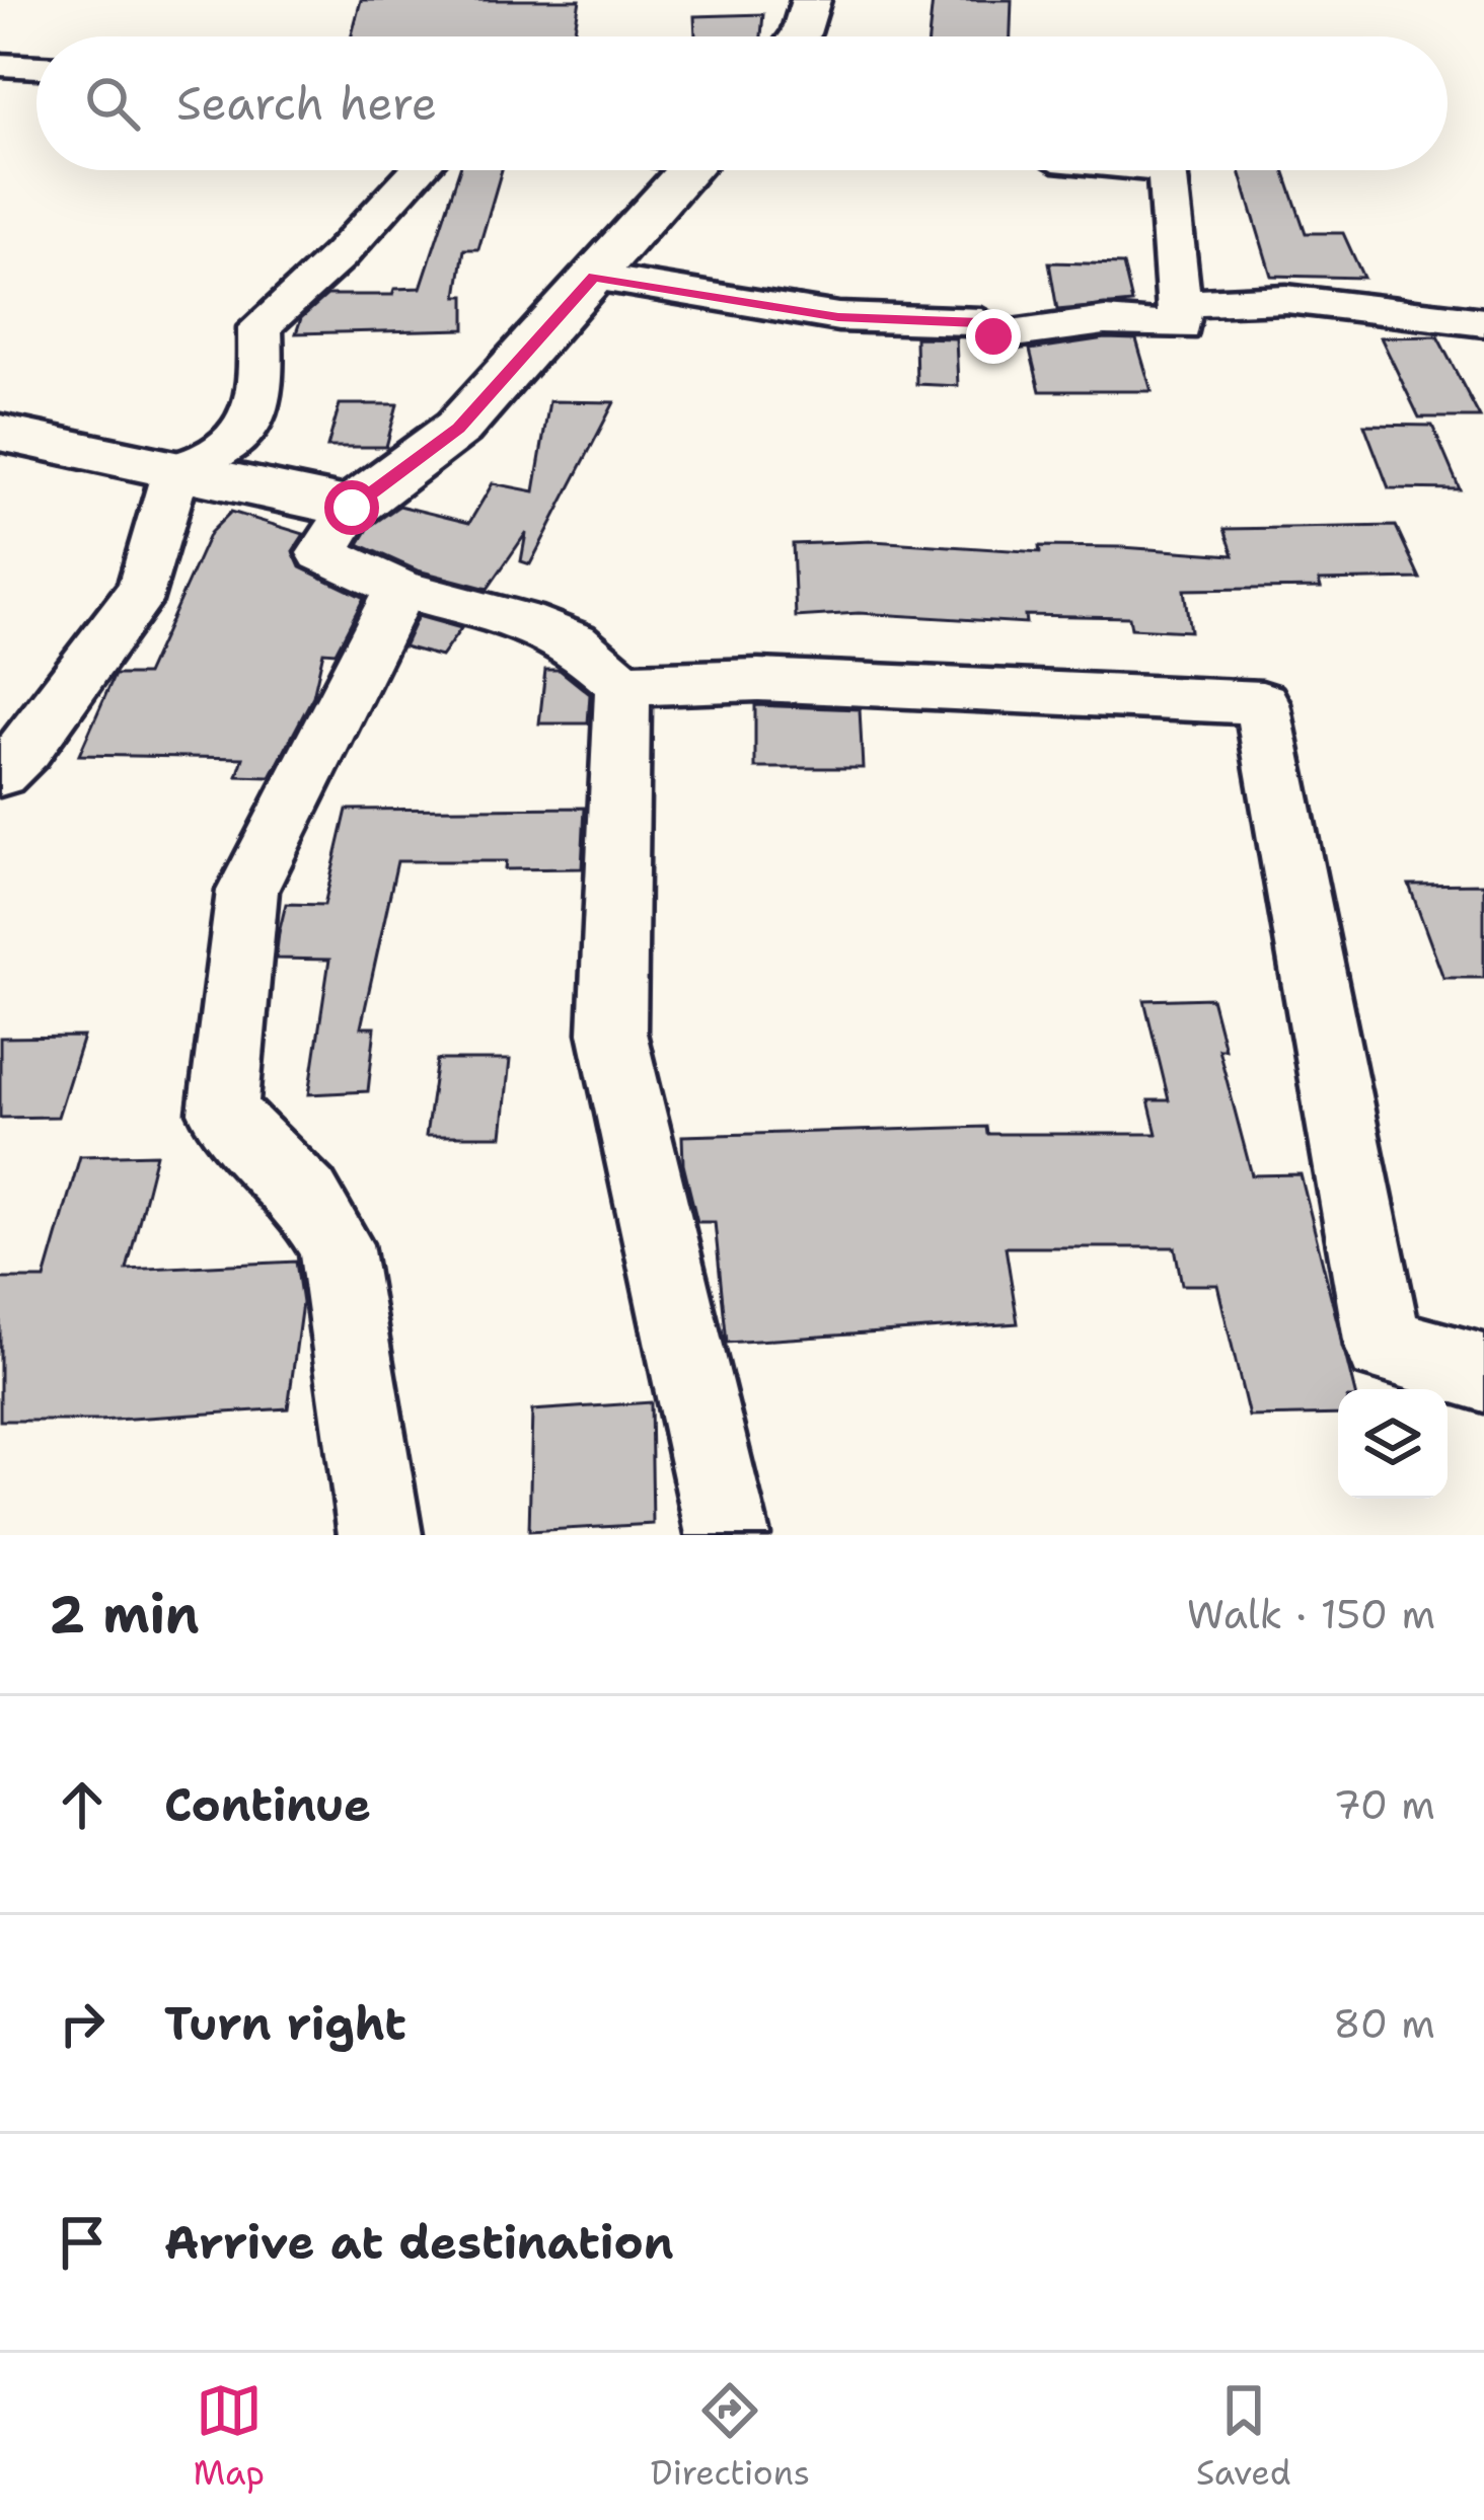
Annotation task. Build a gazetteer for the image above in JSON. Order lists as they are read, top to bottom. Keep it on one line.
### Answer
{"page":{"search":"Search here","heading":["2 min","Walk · 150 m"],"list":[["Continue","70 m"],["Turn right","80 m"],"Arrive at destination"],"nav":["Map","Directions","Saved"]}}
